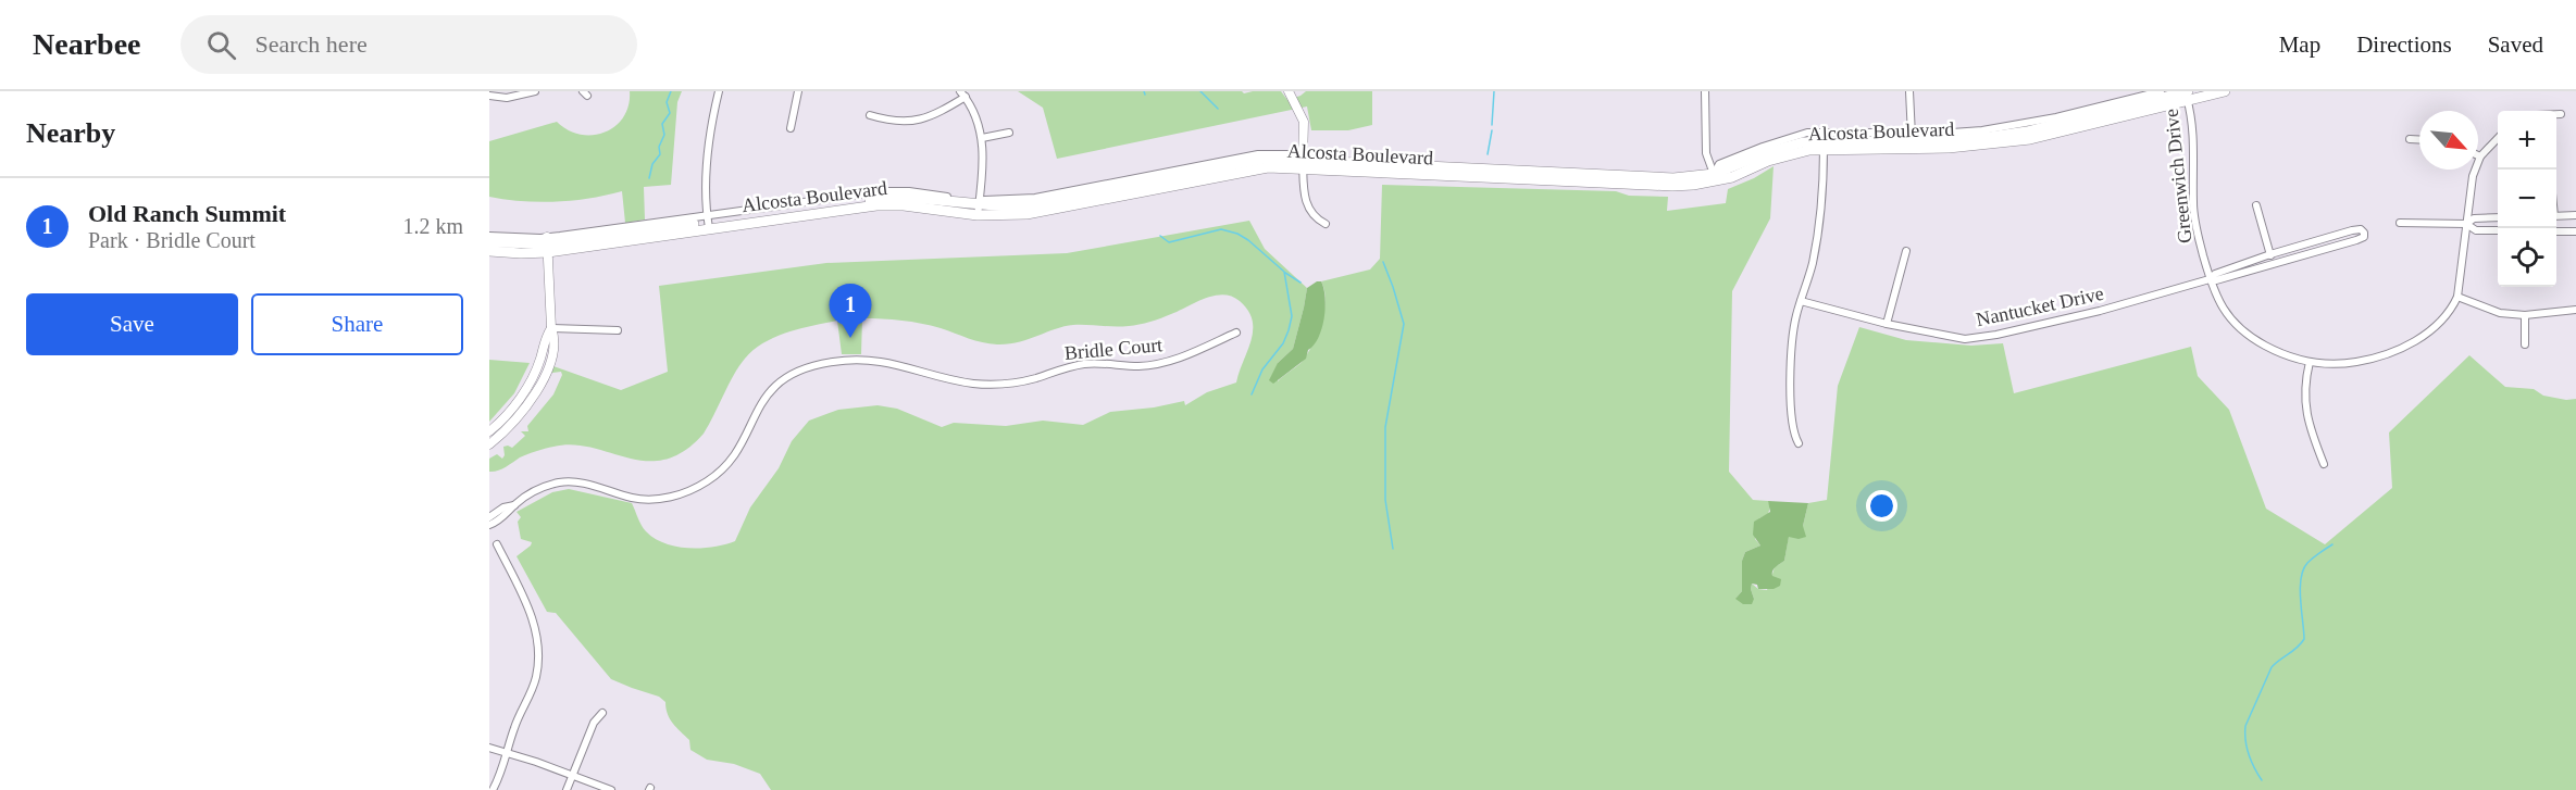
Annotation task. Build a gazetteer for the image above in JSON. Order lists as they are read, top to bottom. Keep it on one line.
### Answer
{"streets":{"main road":["Alcosta Boulevard"],"street":["Greenwich Drive","Nantucket Drive","Bridle Court"]},"crossings":[["Alcosta Boulevard","Greenwich Drive"],["Greenwich Drive","Nantucket Drive"]],"north":"bottom right","page":{"header":"Nearbee","search":"Search here","nav":["Map","Directions","Saved"],"heading":"Nearby","map_buttons":["+","−"],"list":[{"mark":"1","name":"Old Ranch Summit","note":"Park · Bridle Court","value":"1.2 km"}],"buttons":["Save","Share"],"pins":"1"}}
